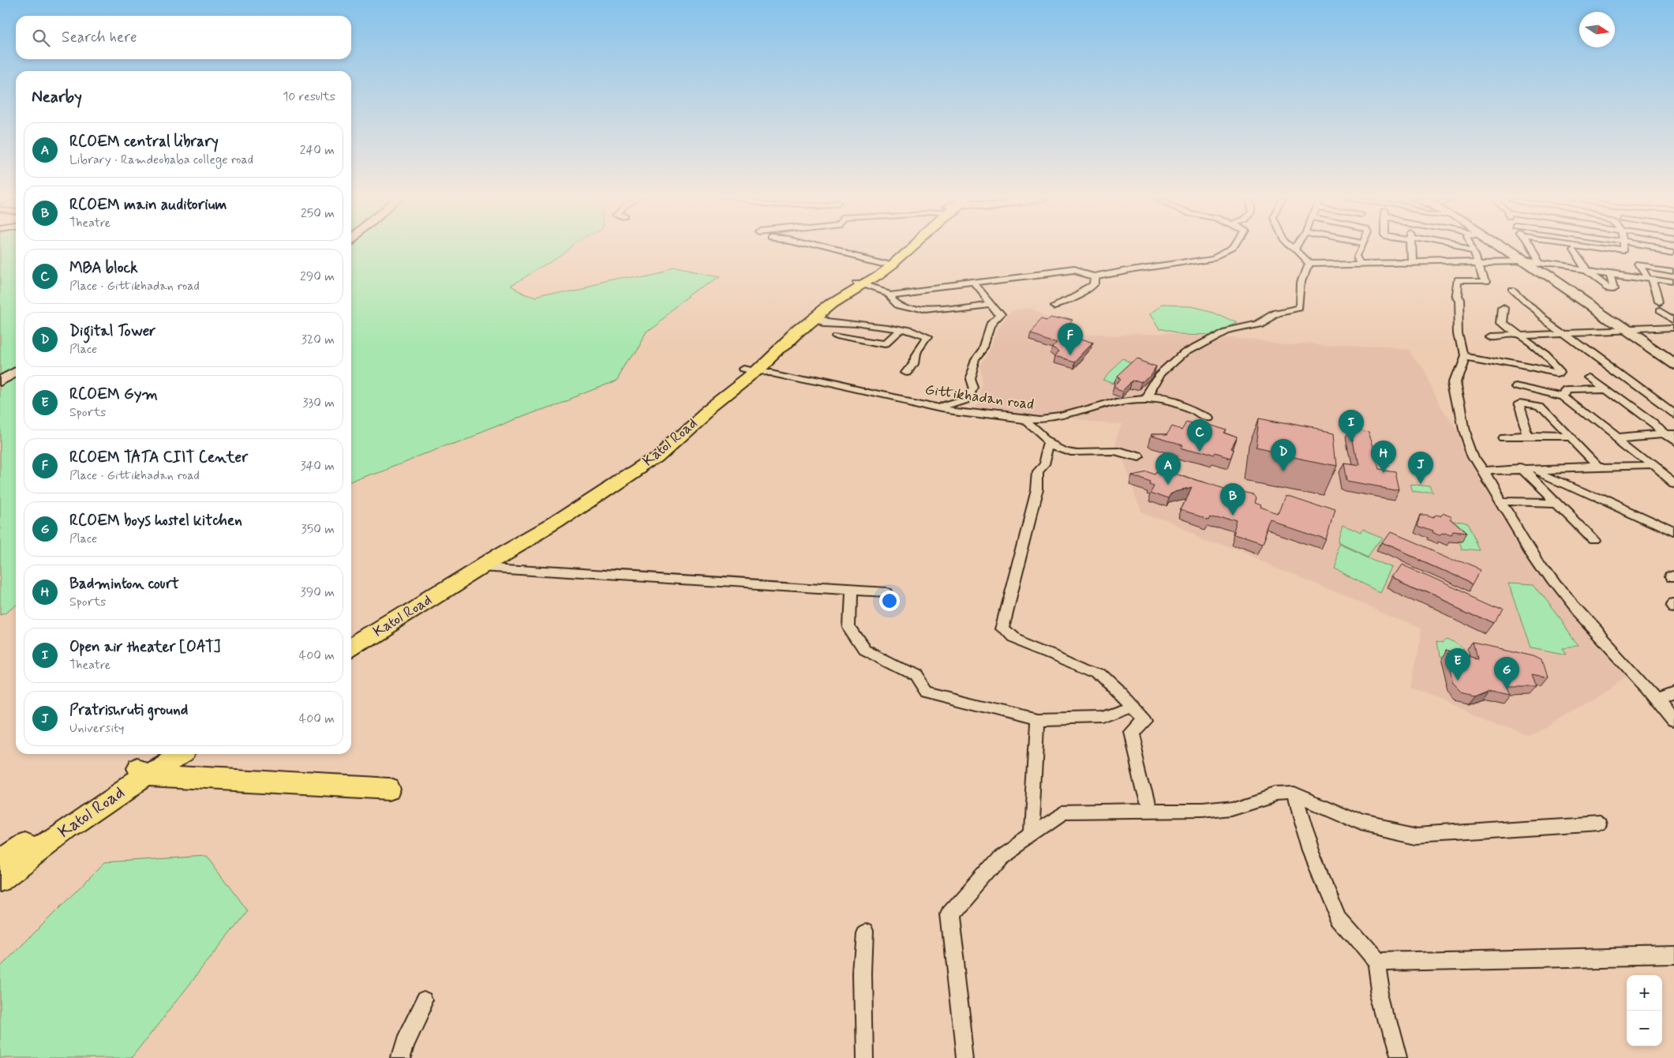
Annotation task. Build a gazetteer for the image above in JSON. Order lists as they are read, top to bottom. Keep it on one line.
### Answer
{"streets":{"main road":["Katol Road"],"street":["Gittikhadan road"]},"crossings":[["Gittikhadan road","Katol Road"]],"north":"right","page":{"search":"Search here","heading":["Nearby","10 results"],"list":[{"mark":"A","name":"RCOEM central library","note":"Library · Ramdeobaba college road","value":"240 m"},{"mark":"B","name":"RCOEM main auditorium","note":"Theatre","value":"250 m"},{"mark":"C","name":"MBA block","note":"Place · Gittikhadan road","value":"290 m"},{"mark":"D","name":"Digital Tower","note":"Place","value":"320 m"},{"mark":"E","name":"RCOEM Gym","note":"Sports","value":"330 m"},{"mark":"F","name":"RCOEM TATA CIIT Center","note":"Place · Gittikhadan road","value":"340 m"},{"mark":"G","name":"RCOEM boys hostel kitchen","note":"Place","value":"350 m"},{"mark":"H","name":"Badminton court","note":"Sports","value":"390 m"},{"mark":"I","name":"Open air theater [OAT]","note":"Theatre","value":"400 m"},{"mark":"J","name":"Pratrishruti ground","note":"University","value":"400 m"}],"pins":["F","I","C","D","H","J","A","B","E","G"],"map_buttons":["+","−"]}}
